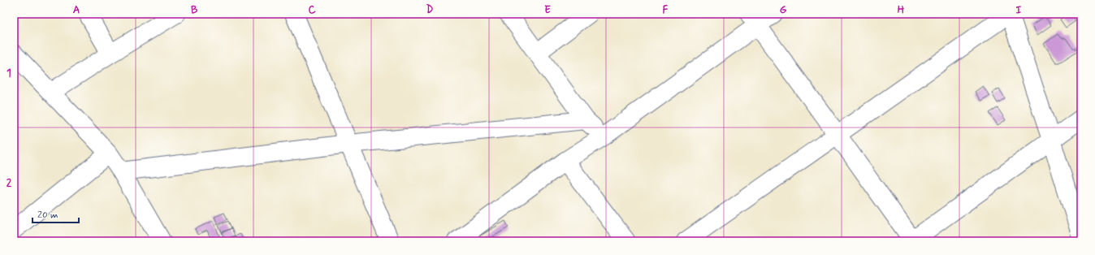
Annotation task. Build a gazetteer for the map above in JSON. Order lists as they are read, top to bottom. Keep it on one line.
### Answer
{"scale_bar":"20 m","grid":{"columns":["A","B","C","D","E","F","G","H","I"],"rows":["1","2"]}}
